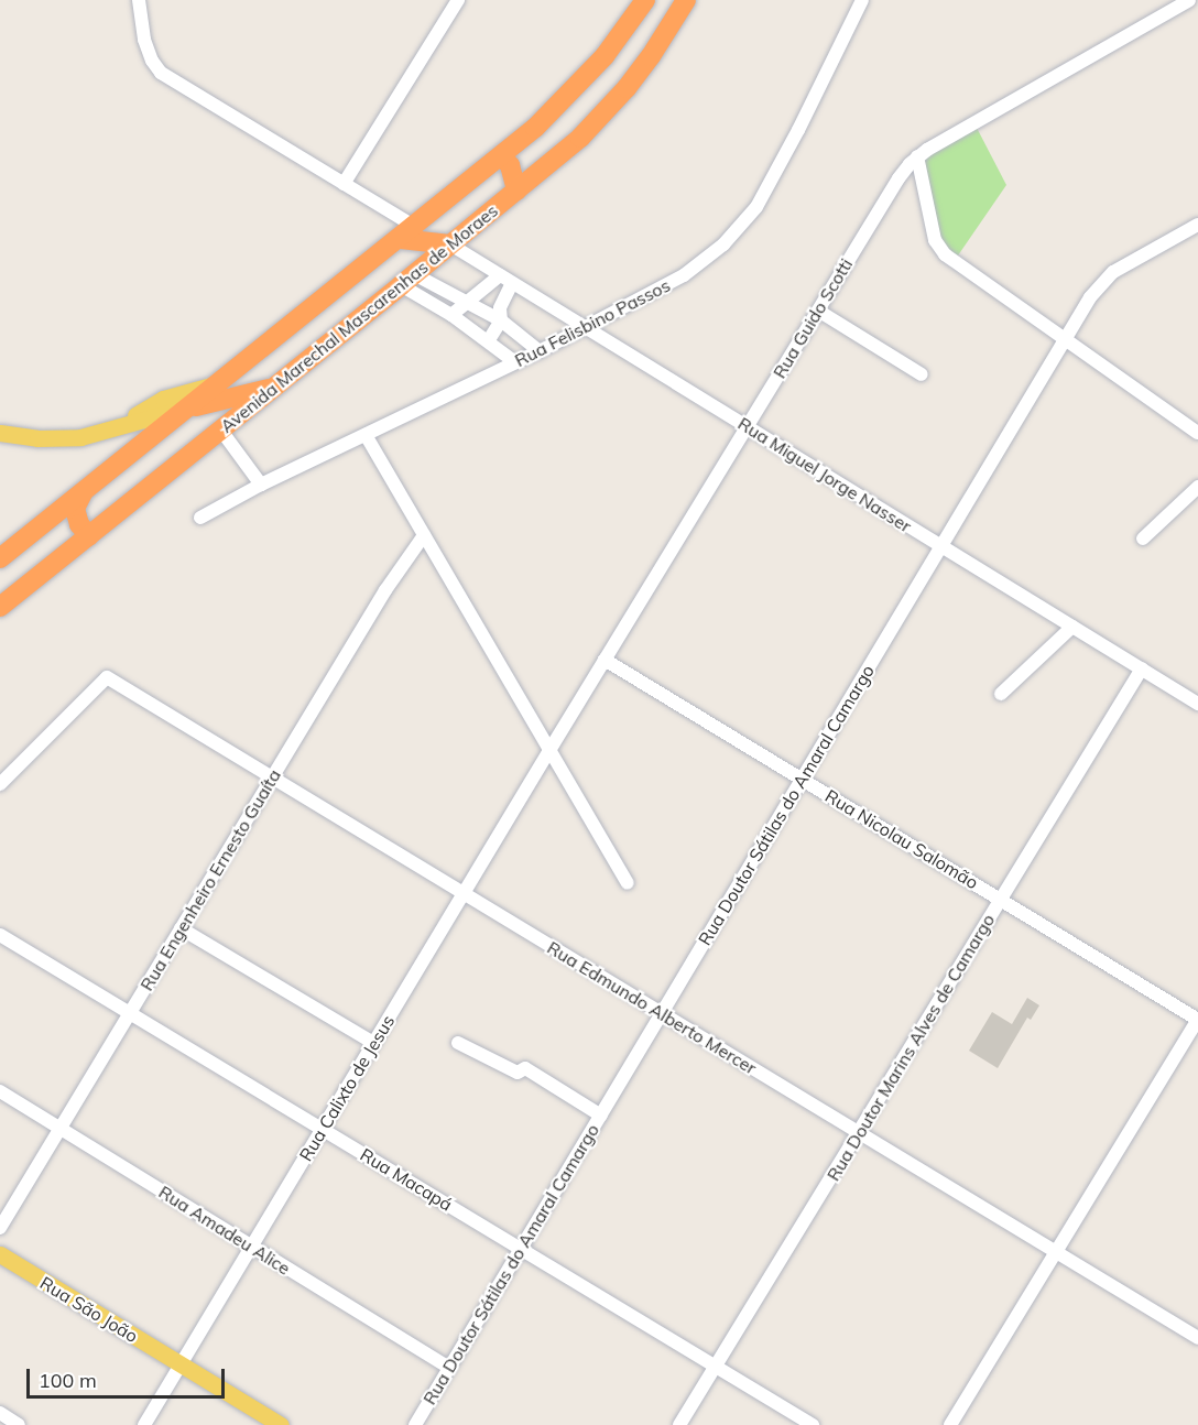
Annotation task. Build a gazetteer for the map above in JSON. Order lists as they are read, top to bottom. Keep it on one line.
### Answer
{"streets":{"highway":["Avenida Marechal Mascarenhas de Moraes"],"main road":["Rua São João"],"street":["Rua Guido Scotti","Rua Felisbino Passos","Rua Miguel Jorge Nasser","Rua Doutor Sátilas do Amaral Camargo","Rua Nicolau Salomão","Rua Engenheiro Ernesto Guaíta","Rua Edmundo Alberto Mercer","Rua Doutor Marins Alves de Camargo","Rua Calixto de Jesus","Rua Macapá","Rua Amadeu Alice"]},"crossings":[["Avenida Marechal Mascarenhas de Moraes","Rua Miguel Jorge Nasser"],["Rua Guido Scotti","Rua Miguel Jorge Nasser"],["Rua Guido Scotti","Rua Nicolau Salomão"],["Rua Guido Scotti","Rua Calixto de Jesus"],["Rua Felisbino Passos","Rua Miguel Jorge Nasser"],["Rua Miguel Jorge Nasser","Rua Doutor Sátilas do Amaral Camargo"],["Rua Miguel Jorge Nasser","Rua Doutor Marins Alves de Camargo"],["Rua Doutor Sátilas do Amaral Camargo","Rua Nicolau Salomão"],["Rua Doutor Sátilas do Amaral Camargo","Rua Edmundo Alberto Mercer"],["Rua Doutor Sátilas do Amaral Camargo","Rua Macapá"],["Rua Doutor Sátilas do Amaral Camargo","Rua Amadeu Alice"],["Rua Nicolau Salomão","Rua Doutor Marins Alves de Camargo"],["Rua Engenheiro Ernesto Guaíta","Rua Edmundo Alberto Mercer"],["Rua Engenheiro Ernesto Guaíta","Rua Macapá"],["Rua Engenheiro Ernesto Guaíta","Rua Amadeu Alice"],["Rua Edmundo Alberto Mercer","Rua Doutor Marins Alves de Camargo"],["Rua Edmundo Alberto Mercer","Rua Calixto de Jesus"],["Rua Doutor Marins Alves de Camargo","Rua Macapá"],["Rua Calixto de Jesus","Rua Macapá"],["Rua Calixto de Jesus","Rua Amadeu Alice"],["Rua Calixto de Jesus","Rua São João"]],"scale_bar":"100 m"}
